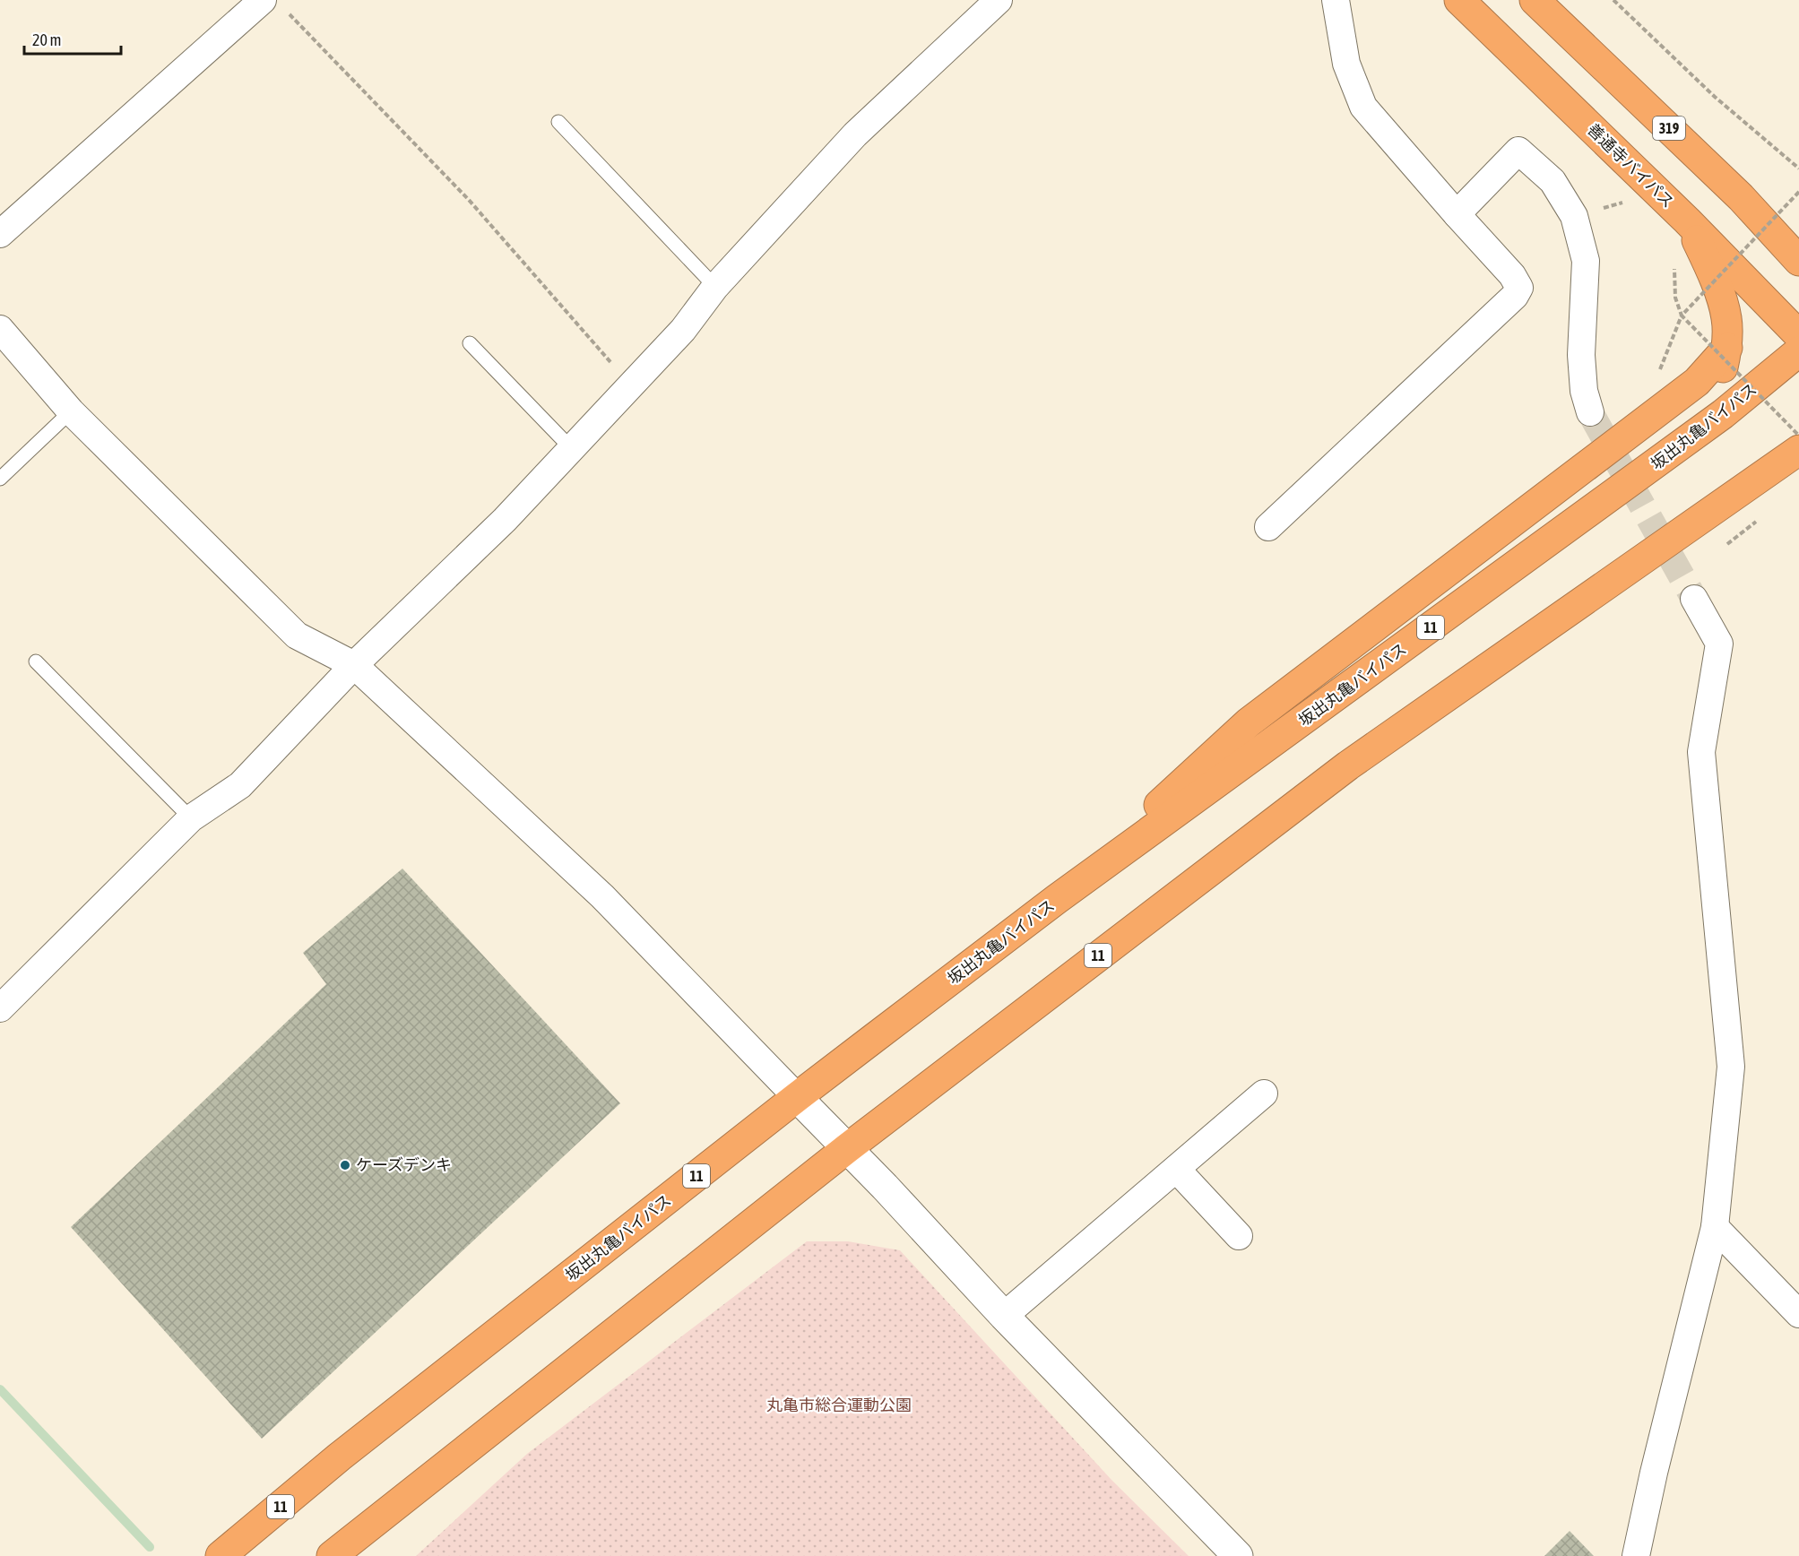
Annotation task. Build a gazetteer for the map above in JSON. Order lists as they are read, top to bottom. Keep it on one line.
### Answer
{"streets":{"highway":["319","善通寺バイパス","坂出丸亀バイパス","11"]},"parks":["丸亀市総合運動公園"],"places":["ケーズデンキ"],"scale_bar":"20 m"}
